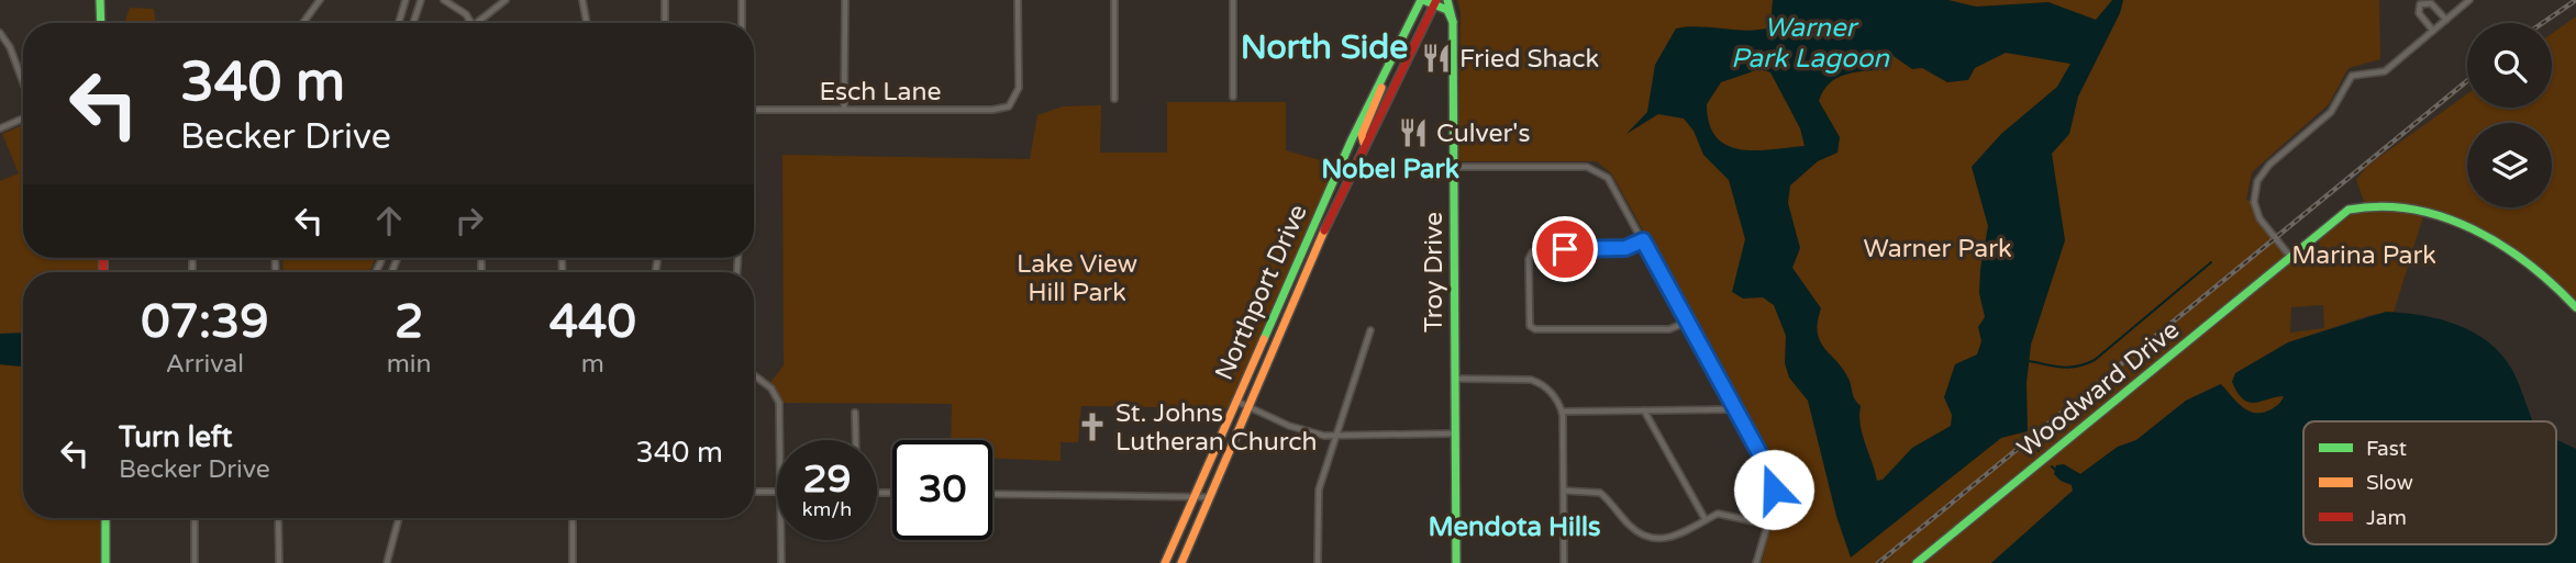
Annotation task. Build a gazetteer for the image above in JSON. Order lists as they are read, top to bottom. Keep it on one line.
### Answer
{"streets":{"street":["Esch Lane","Troy Drive","Northport Drive","Woodward Drive"]},"districts":["North Side","Nobel Park","Mendota Hills"],"water":["Warner Park Lagoon"],"parks":["Warner Park","Marina Park","Lake View Hill Park"],"places":{"restaurant":["Fried Shack","Culver's"],"church":["St. Johns Lutheran Church"]},"legend":["Fast","Slow","Jam"],"page":{"turn":["340 m","Becker Drive"],"eta":["07:39","Arrival","2","min","440","m"],"list":[{"name":"Turn left","note":"Becker Drive","value":"340 m"}],"speed":"29 km/h","limit":"30"}}
